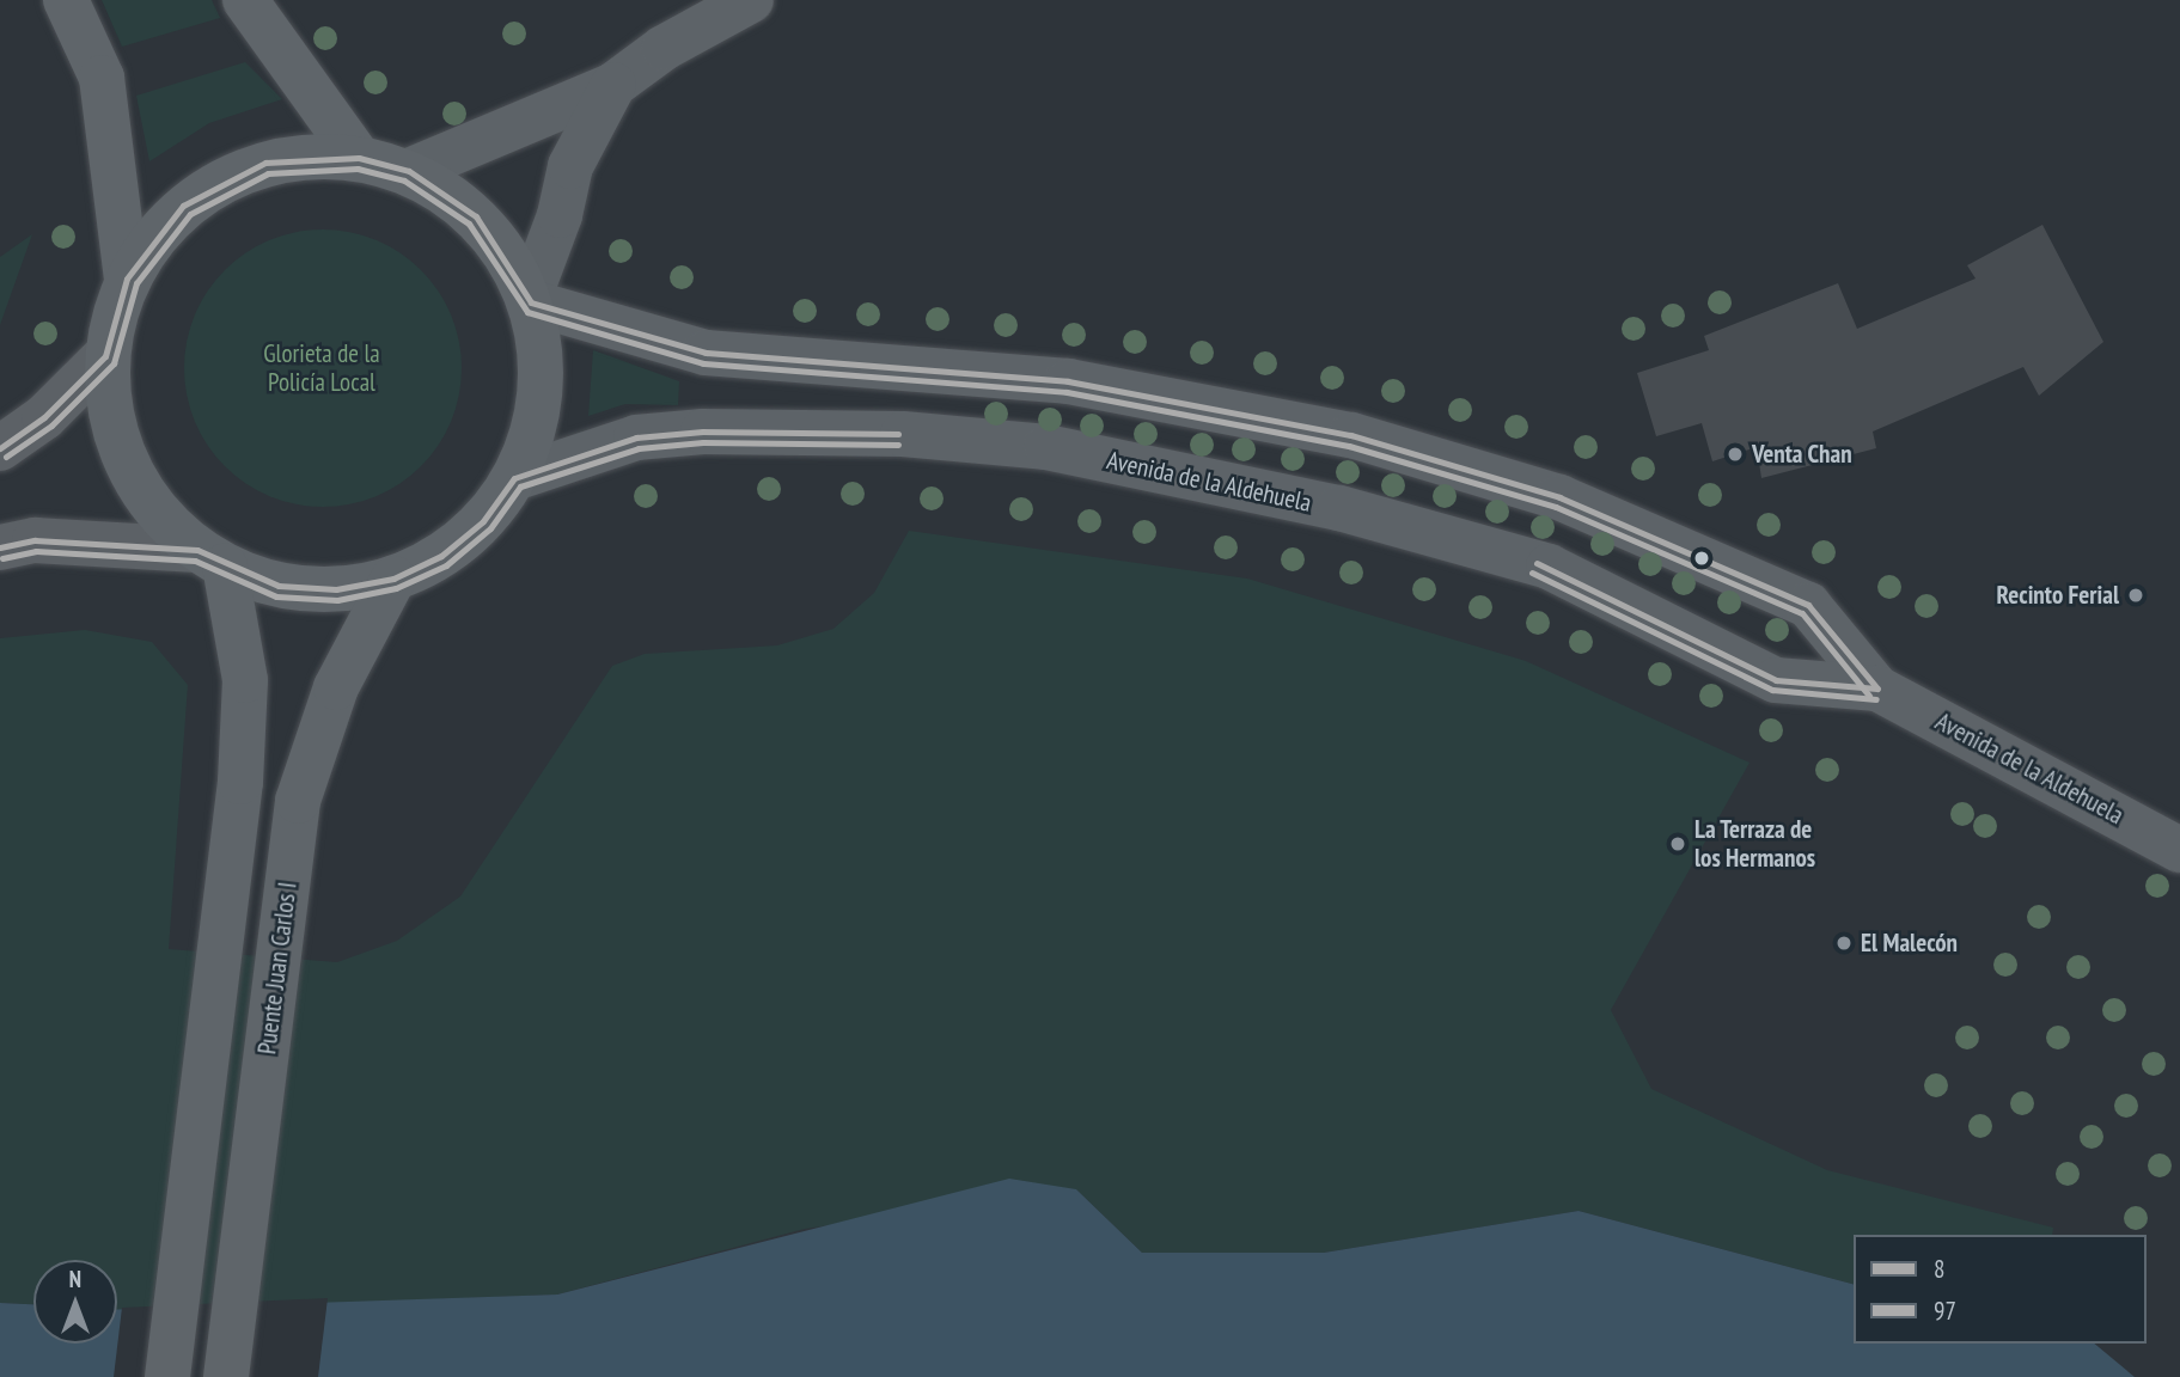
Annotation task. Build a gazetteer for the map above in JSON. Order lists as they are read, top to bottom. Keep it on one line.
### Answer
{"streets":{"main road":["Puente Juan Carlos I"],"street":["Avenida de la Aldehuela"]},"parks":["Glorieta de la Policía Local"],"places":["Venta Chan","Recinto Ferial","La Terraza de los Hermanos","El Malecón"],"lines":["transit line 8","transit line 97"],"legend":["8","97"],"north":"top"}
